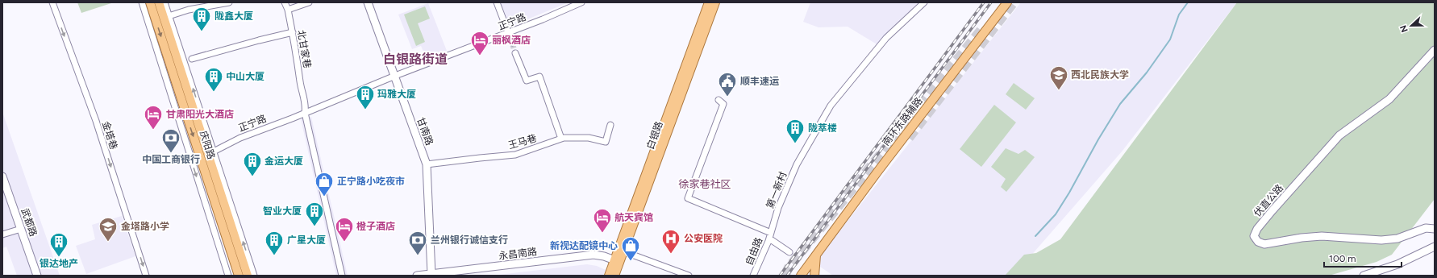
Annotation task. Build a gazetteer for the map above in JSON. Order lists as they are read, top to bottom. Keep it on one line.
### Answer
{"streets":{"main road":["南环东路辅路","甘南路","白银路","庆阳路","伏直公路","武都路","永昌南路"],"street":["正宁路","北甘家巷","金塔巷","王马巷","第一新村","自由路"]},"crossings":[["正宁路","北甘家巷"],["正宁路","甘南路"],["正宁路","庆阳路"],["甘南路","王马巷"],["甘南路","永昌南路"],["白银路","永昌南路"],["第一新村","自由路"]],"one_way":["金塔巷"],"districts":["白银路街道","徐家巷社区"],"places":{"building":["陇鑫大厦","中山大厦","玛雅大厦","陇萃楼","金运大厦","智业大厦","广星大厦","银达地产"],"hotel":["丽枫酒店","甘肃阳光大酒店","航天宾馆","橙子酒店"],"school or university":["西北民族大学","金塔路小学"],"public building":["顺丰速运"],"bank":["中国工商银行","兰州银行诚信支行"],"shop":["正宁路小吃夜市","新视达配镜中心"],"hospital":["公安医院"]},"scale_bar":"100 m","north":"left"}
